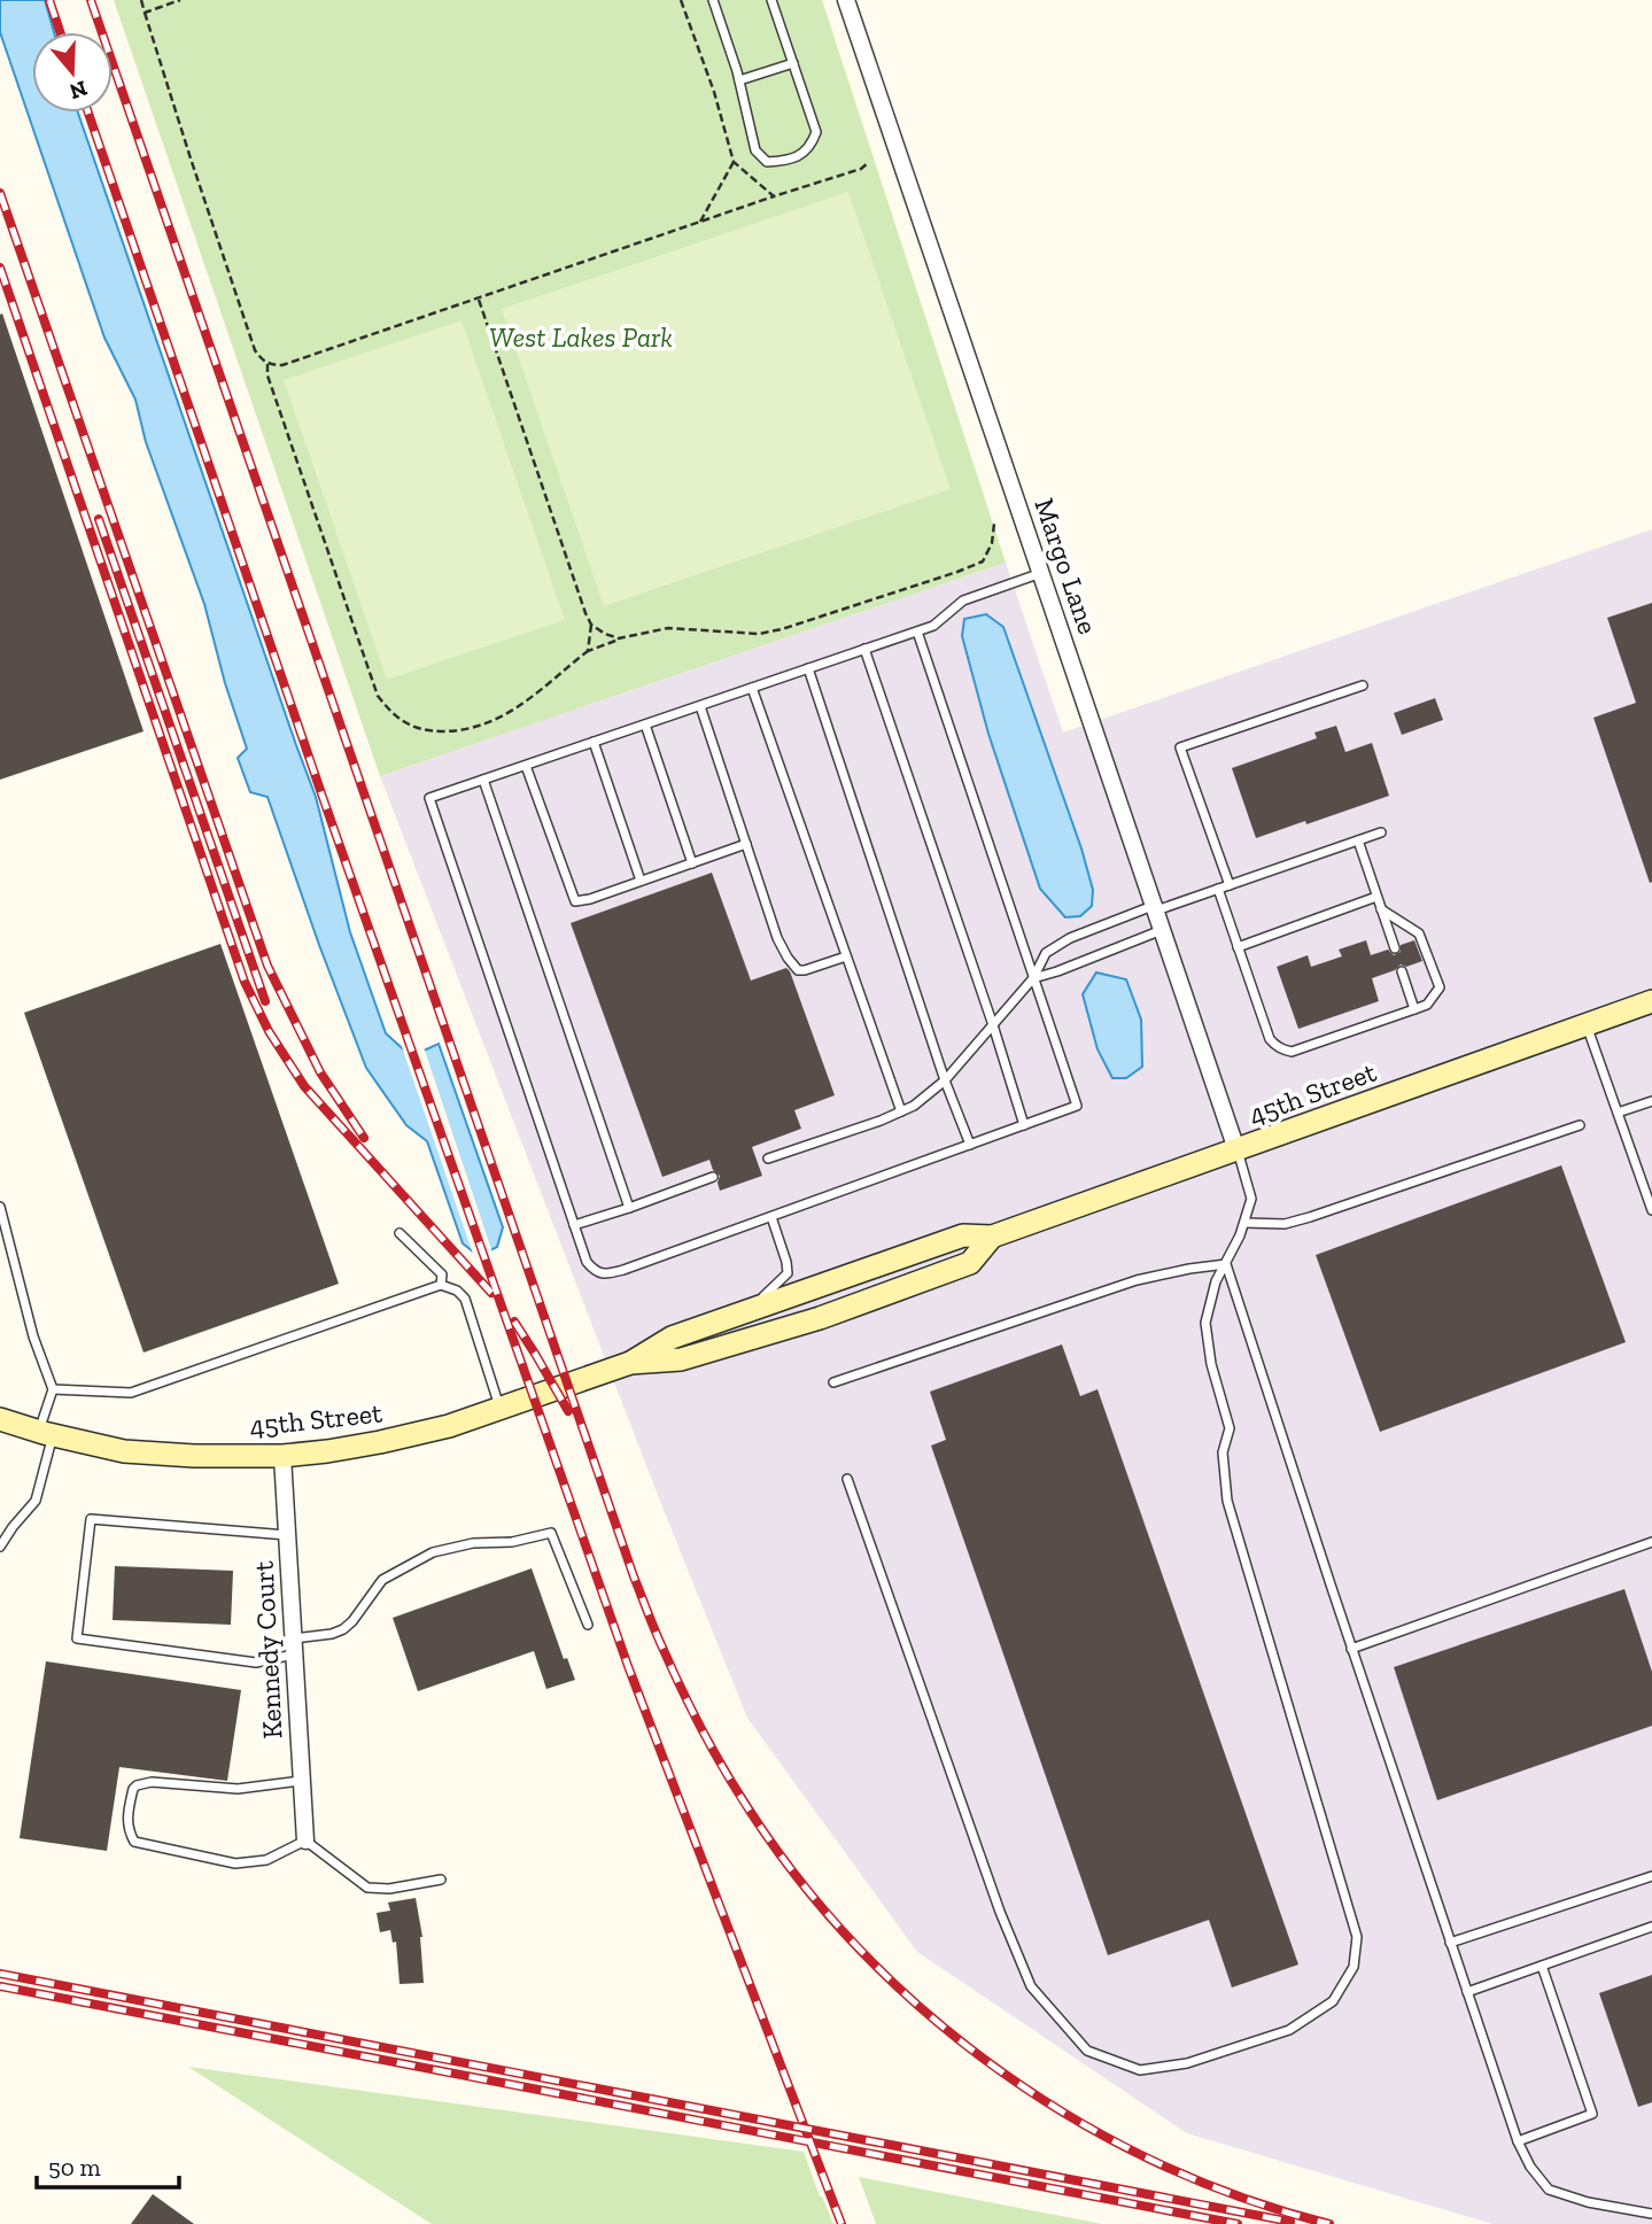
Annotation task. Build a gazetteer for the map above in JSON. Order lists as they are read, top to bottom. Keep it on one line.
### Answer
{"streets":{"main road":["45th Street"],"street":["Margo Lane","Kennedy Court"]},"crossings":[["Margo Lane","45th Street"],["45th Street","Kennedy Court"]],"parks":["West Lakes Park"],"scale_bar":"50 m","north":"bottom"}
